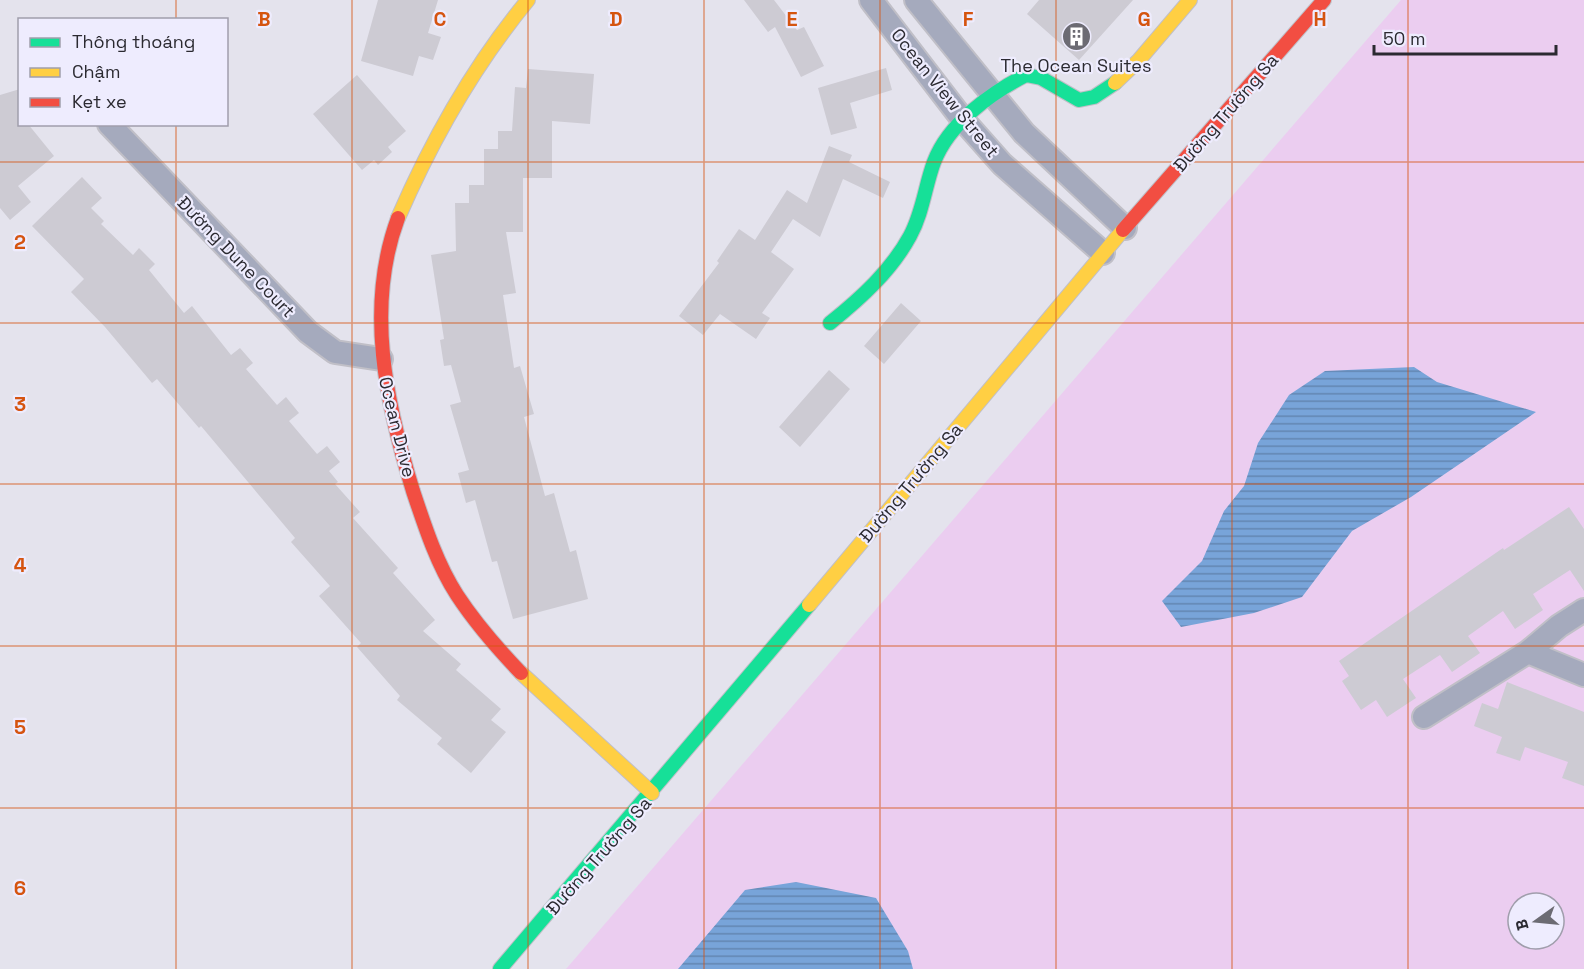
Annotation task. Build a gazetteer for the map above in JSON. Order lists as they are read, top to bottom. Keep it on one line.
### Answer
{"streets":{"street":["Ocean View Street","Đường Trường Sa","Đường Dune Court","Ocean Drive"]},"crossings":[["Ocean View Street","Đường Trường Sa"],["Đường Trường Sa","Ocean Drive"],["Đường Dune Court","Ocean Drive"]],"places":{"building":["The Ocean Suites"]},"legend":["Thông thoáng","Chậm","Kẹt xe"],"scale_bar":"50 m","north":"left","grid":{"columns":["B","C","D","E","F","G","H"],"rows":["2","3","4","5","6"]}}
